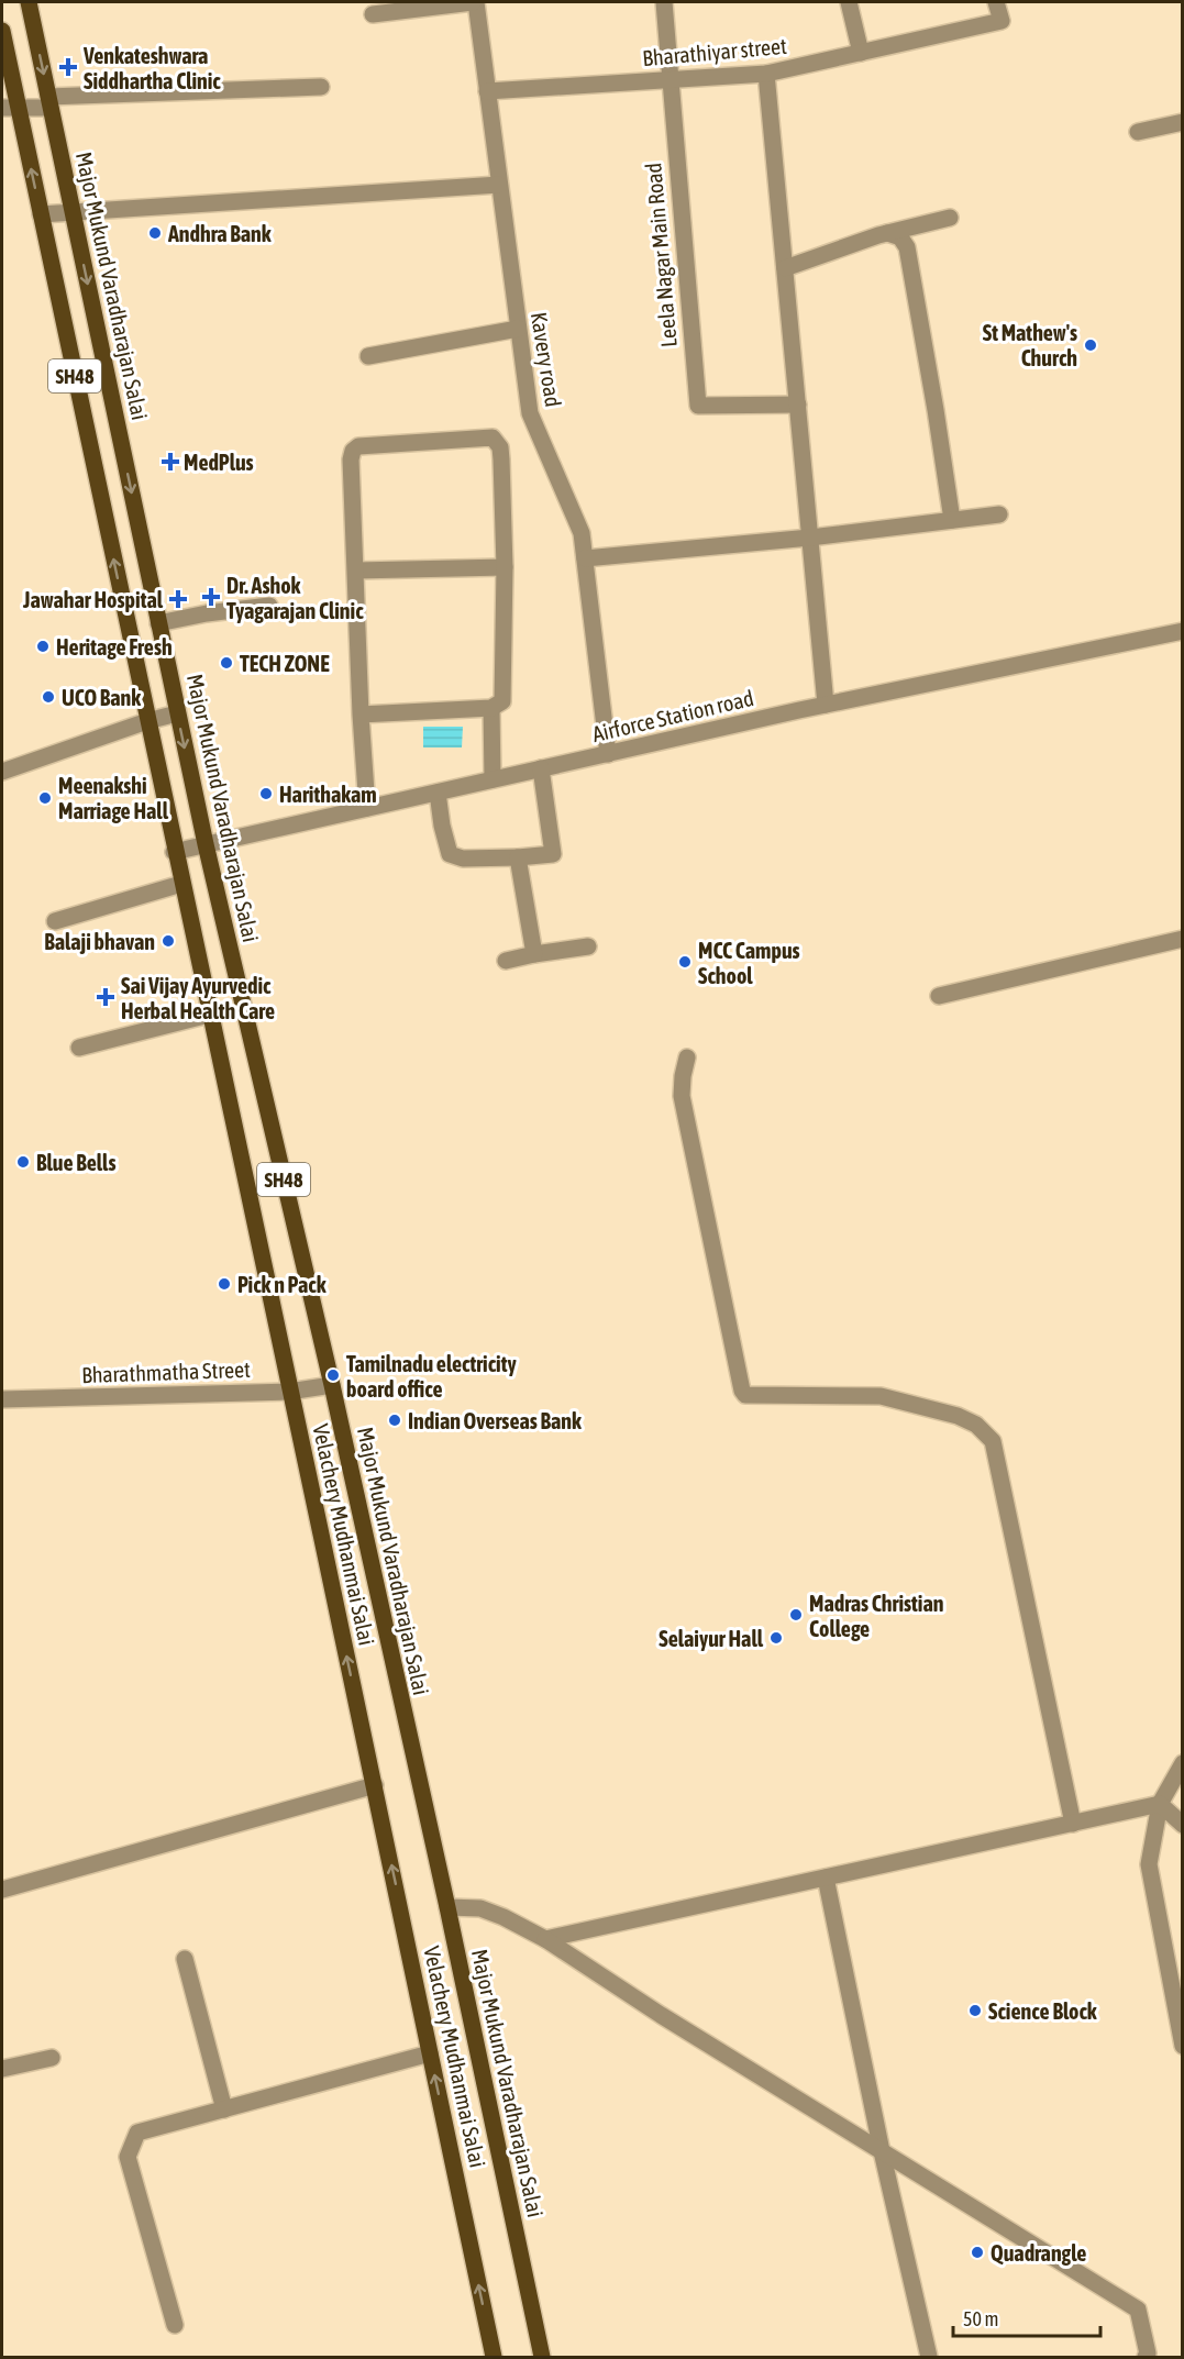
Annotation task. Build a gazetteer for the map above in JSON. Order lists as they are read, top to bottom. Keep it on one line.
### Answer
{"streets":{"main road":["Major Mukund Varadharajan Salai","SH48","Velachery Mudhanmai Salai"],"street":["Bharathiyar street","Leela Nagar Main Road","Kavery road","Airforce Station road","Bharathmatha Street"]},"crossings":[["Bharathiyar street","Leela Nagar Main Road"],["Bharathiyar street","Kavery road"],["Major Mukund Varadharajan Salai","Airforce Station road"],["Major Mukund Varadharajan Salai","Bharathmatha Street"],["Kavery road","Airforce Station road"],["SH48","Velachery Mudhanmai Salai"],["Airforce Station road","Velachery Mudhanmai Salai"],["Bharathmatha Street","Velachery Mudhanmai Salai"]],"one_way":["Velachery Mudhanmai Salai"],"places":{"health":["Venkateshwara Siddhartha Clinic","MedPlus","Dr. Ashok Tyagarajan Clinic","Jawahar Hospital","Sai Vijay Ayurvedic Herbal Health Care"],"other":["Andhra Bank","St Mathew's Church","Heritage Fresh","TECH ZONE","UCO Bank","Harithakam","Meenakshi Marriage Hall","Balaji bhavan","MCC Campus School","Blue Bells","Pick n Pack","Tamilnadu electricity board office","Indian Overseas Bank","Madras Christian College","Selaiyur Hall","Science Block","Quadrangle"]},"scale_bar":"50 m"}
